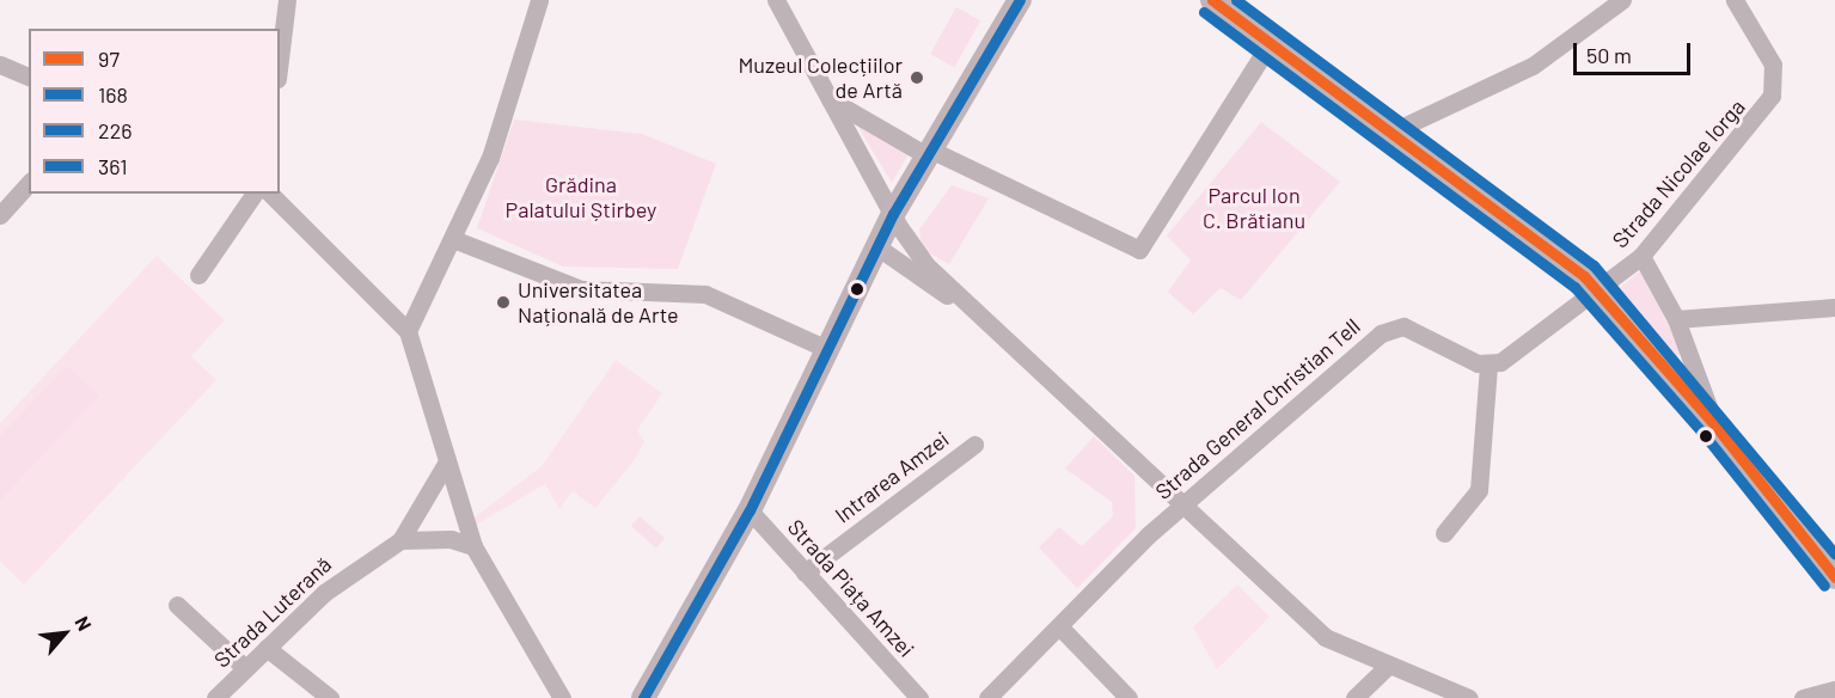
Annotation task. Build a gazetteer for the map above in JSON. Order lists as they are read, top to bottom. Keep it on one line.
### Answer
{"streets":{"street":["Strada Nicolae Iorga","Strada General Christian Tell","Intrarea Amzei","Strada Piața Amzei","Strada Luterană"]},"crossings":[["Intrarea Amzei","Strada Piața Amzei"]],"parks":["Grădina Palatului Știrbey","Parcul Ion C. Brătianu"],"places":["Muzeul Colecțiilor de Artă","Universitatea Națională de Arte"],"lines":["transit line 97","transit line 226","transit line 361","transit line 168"],"legend":["97","168","226","361"],"scale_bar":"50 m","north":"top right"}
